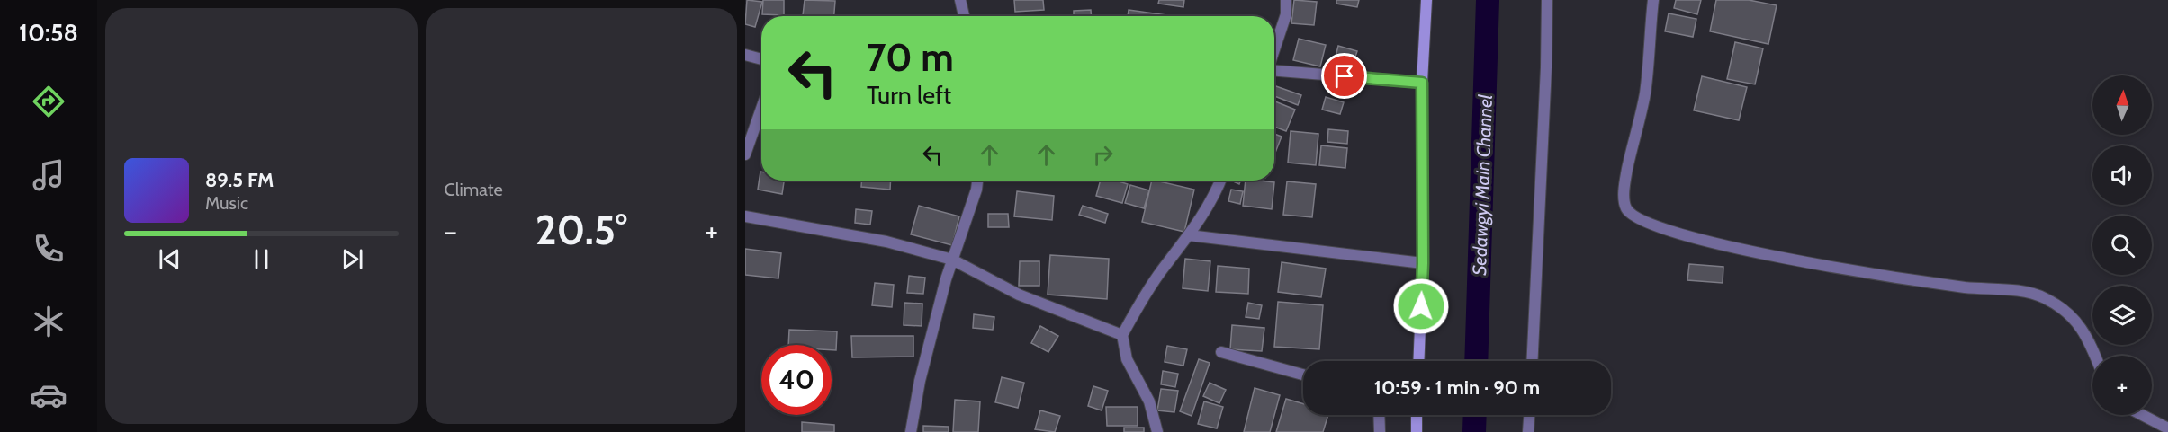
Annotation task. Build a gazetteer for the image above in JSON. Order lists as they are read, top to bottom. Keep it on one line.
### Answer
{"water":["Sedawgyi Main Channel"],"north":"top","page":{"tabs":"10:58","tile":"Climate","turn":["70 m","Turn left"],"map_buttons":"+","song":["89.5 FM","Music"],"heat":["−","20.5°","+"],"limit":"40","trip":"10:59 · 1 min · 90 m"}}
